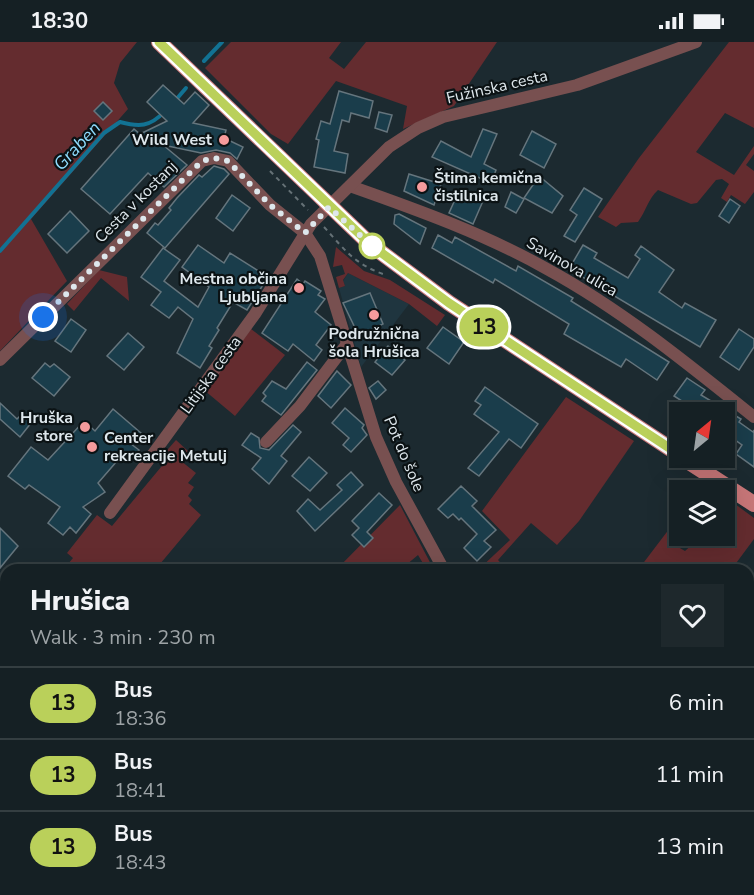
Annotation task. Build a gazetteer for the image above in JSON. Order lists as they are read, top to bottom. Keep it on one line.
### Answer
{"streets":{"street":["Fužinska cesta","Cesta v kostanj","Savinova ulica","Litijska cesta","Pot do šole"]},"crossings":[["Fužinska cesta","Savinova ulica"],["Cesta v kostanj","Litijska cesta"],["Cesta v kostanj","Pot do šole"],["Litijska cesta","Pot do šole"]],"water":["Graben"],"places":["Wild West","Štima kemična čistilnica","Mestna občina Ljubljana","Podružnična šola Hrušica","Hruška store","Center rekreacije Metulj"],"lines":["bus line 13"],"north":"top right","page":{"status":"18:30","on_map":"13","heading":["Hrušica","Walk · 3 min · 230 m"],"list":[{"mark":"13","name":"Bus","note":"18:36","value":"6 min"},{"mark":"13","name":"Bus","note":"18:41","value":"11 min"},{"mark":"13","name":"Bus","note":"18:43","value":"13 min"}]}}
